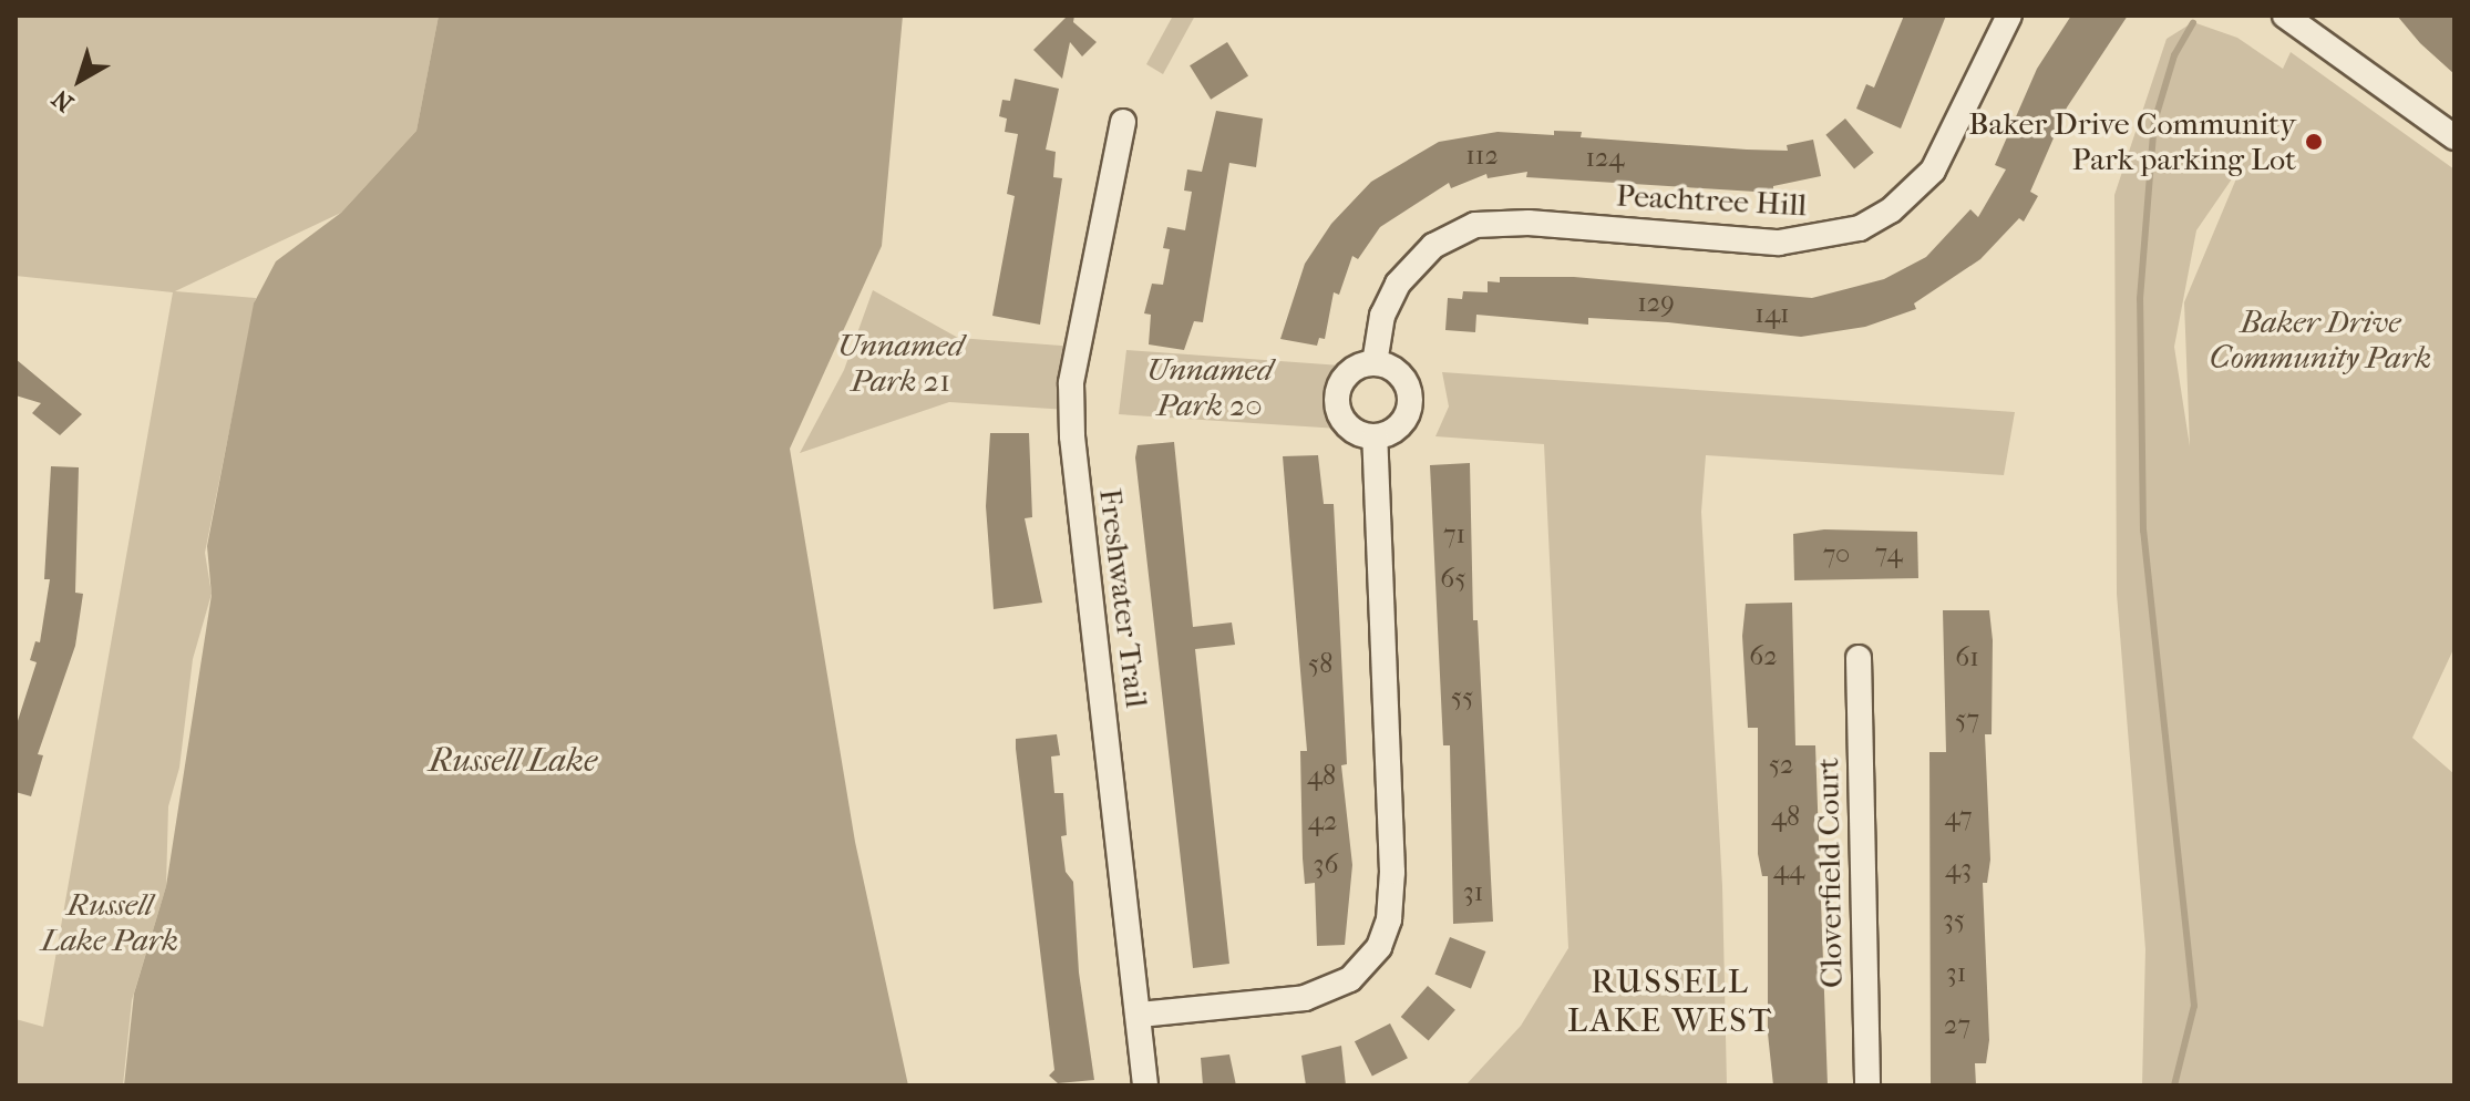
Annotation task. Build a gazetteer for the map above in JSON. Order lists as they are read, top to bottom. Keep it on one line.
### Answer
{"streets":{"street":["Peachtree Hill","Freshwater Trail","Cloverfield Court"]},"districts":["RUSSELL LAKE WEST"],"water":["Russell Lake"],"parks":["Baker Drive Community Park","Unnamed Park 21","Unnamed Park 20","Russell Lake Park"],"places":["Baker Drive Community Park parking Lot"],"house_numbers":["112","124","129","141","71","74","70","65","62","61","58","55","57","52","48","48","47","42","36","43","44","31","35","31","27"],"north":"bottom left"}
